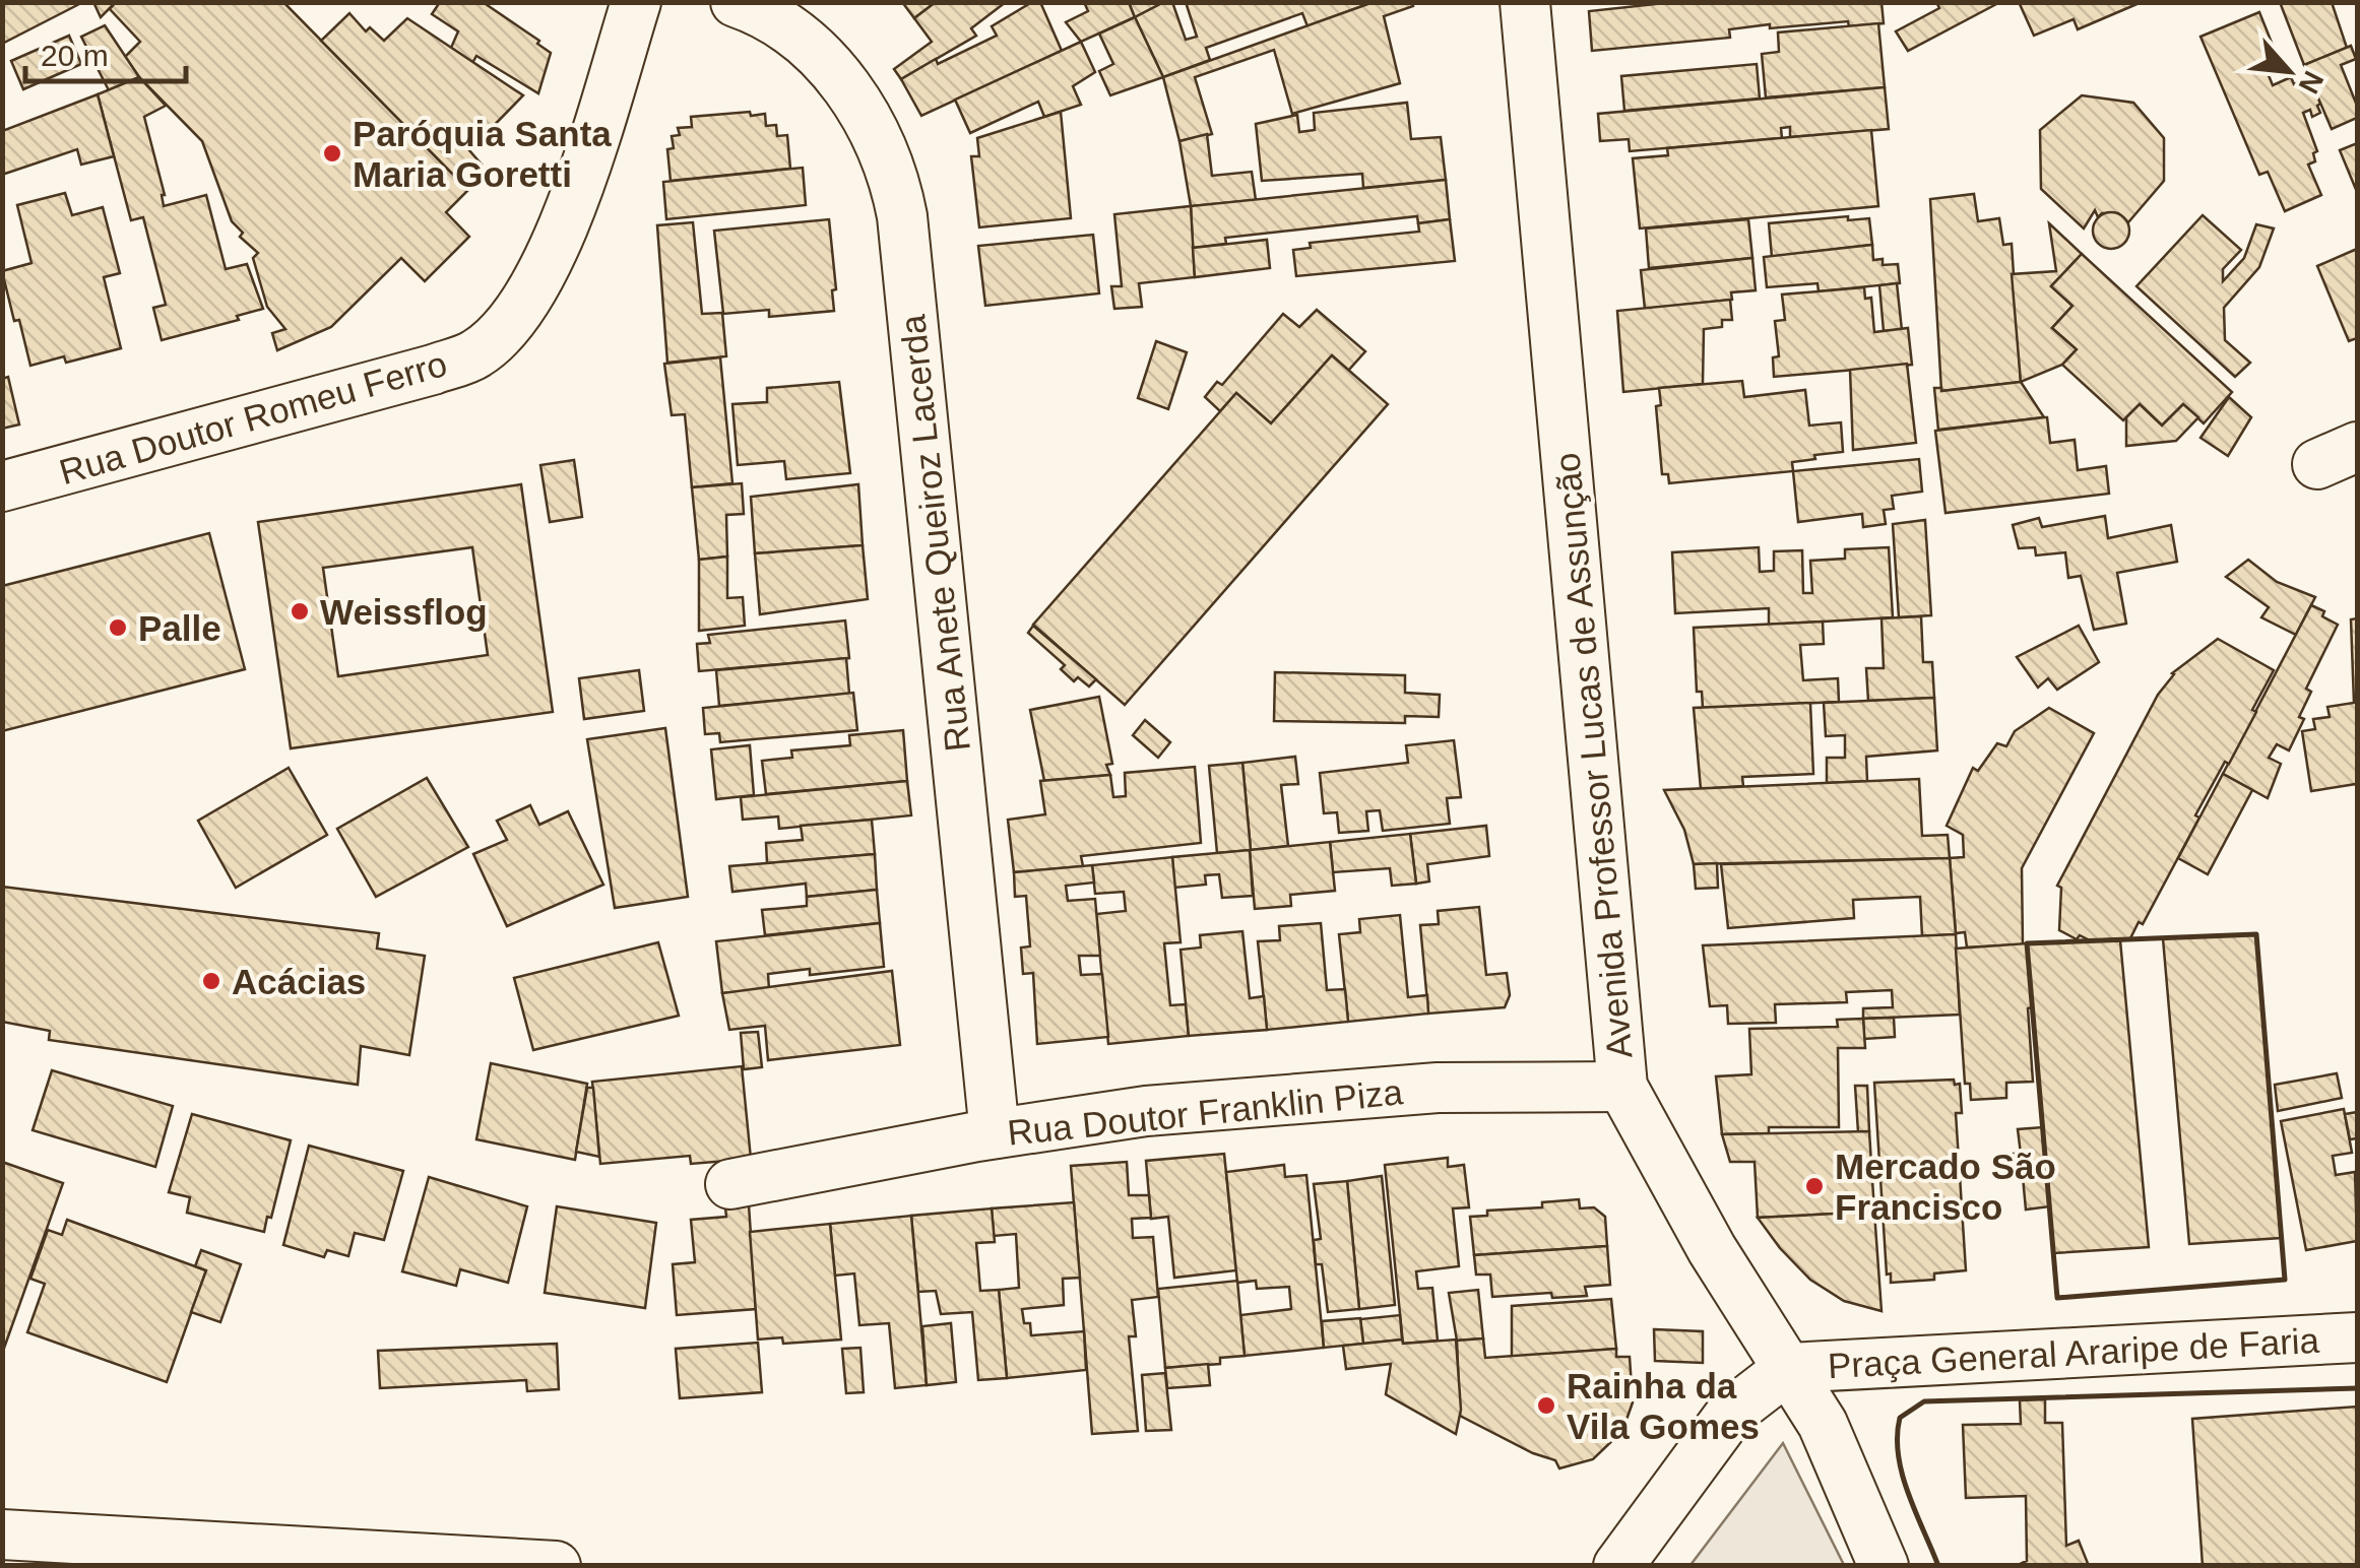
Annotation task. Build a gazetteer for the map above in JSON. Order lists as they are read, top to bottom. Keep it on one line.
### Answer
{"streets":{"street":["Rua Doutor Romeu Ferro","Rua Anete Queiroz Lacerda","Avenida Professor Lucas de Assunção","Rua Doutor Franklin Piza","Praça General Araripe de Faria"]},"crossings":[["Rua Anete Queiroz Lacerda","Rua Doutor Franklin Piza"],["Avenida Professor Lucas de Assunção","Rua Doutor Franklin Piza"],["Avenida Professor Lucas de Assunção","Praça General Araripe de Faria"]],"places":["Paróquia Santa Maria Goretti","Weissflog","Palle","Acácias","Mercado São Francisco","Rainha da Vila Gomes"],"scale_bar":"20 m","north":"bottom right"}
